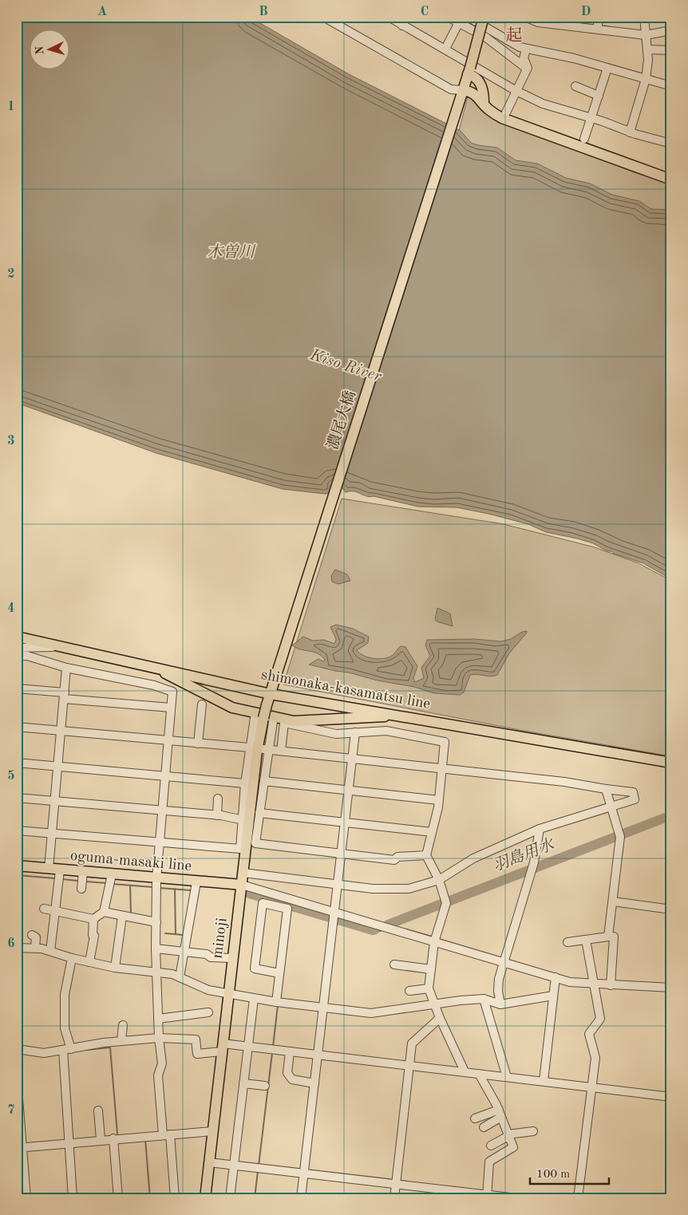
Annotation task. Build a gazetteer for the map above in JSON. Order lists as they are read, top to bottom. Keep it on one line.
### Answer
{"streets":{"main road":["濃尾大橋","shimonaka-kasamatsu line","oguma-masaki line","minoji"]},"crossings":[["濃尾大橋","minoji"],["shimonaka-kasamatsu line","minoji"],["oguma-masaki line","minoji"]],"districts":["起"],"water":["木曽川","Kiso River","羽島用水"],"scale_bar":"100 m","north":"left","grid":{"columns":["A","B","C","D"],"rows":["1","2","3","4","5","6","7"]}}
